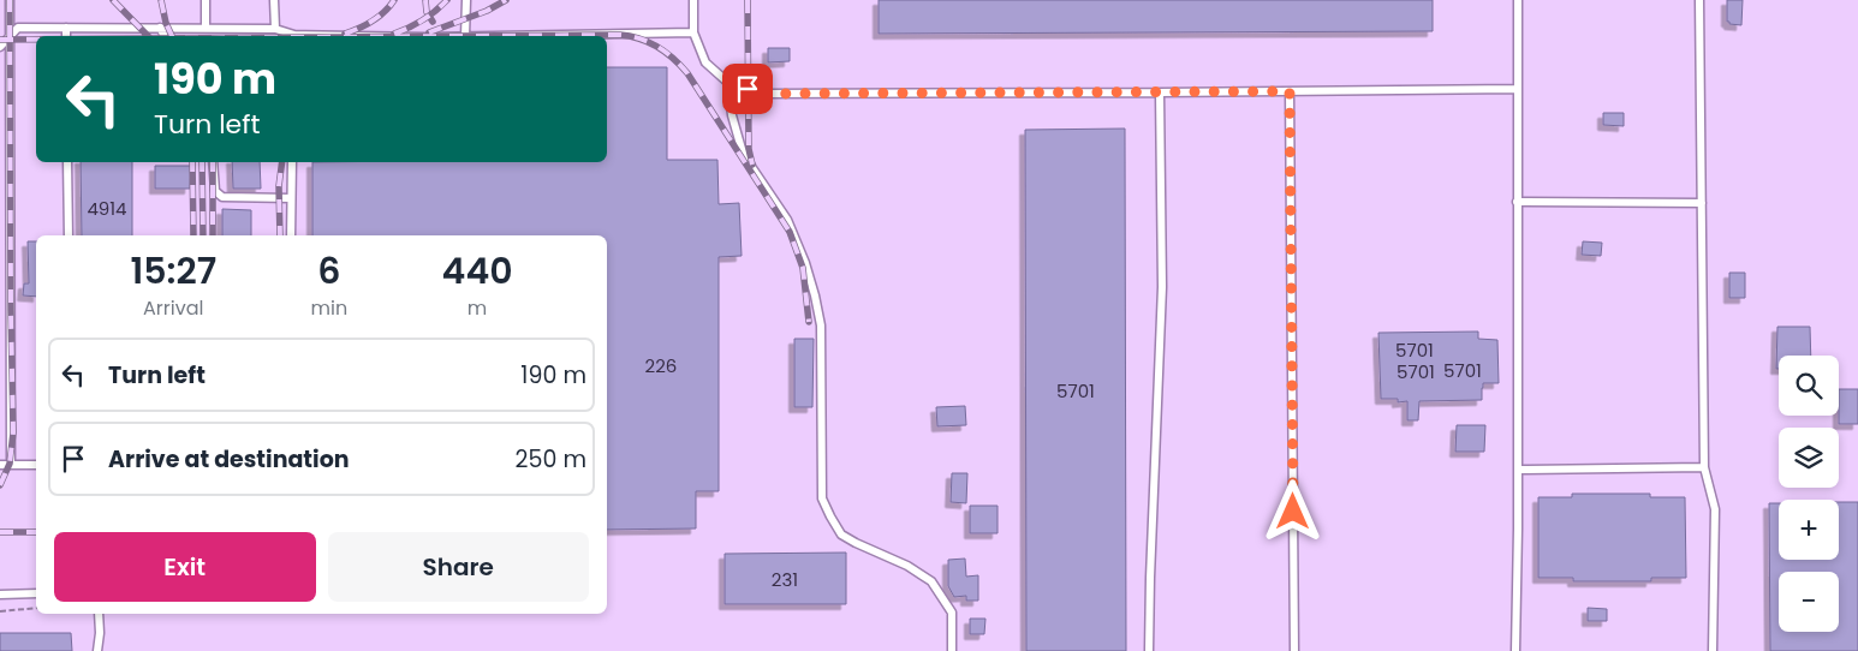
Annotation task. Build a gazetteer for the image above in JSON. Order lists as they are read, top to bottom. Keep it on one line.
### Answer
{"house_numbers":["4914","5701","226","5701","5701","5701","231"],"page":{"turn":["190 m","Turn left"],"eta":["15:27","Arrival","6","min","440","m"],"list":[{"name":"Turn left","value":"190 m"},{"name":"Arrive at destination","value":"250 m"}],"map_buttons":["+","−"],"buttons":["Exit","Share"]}}
